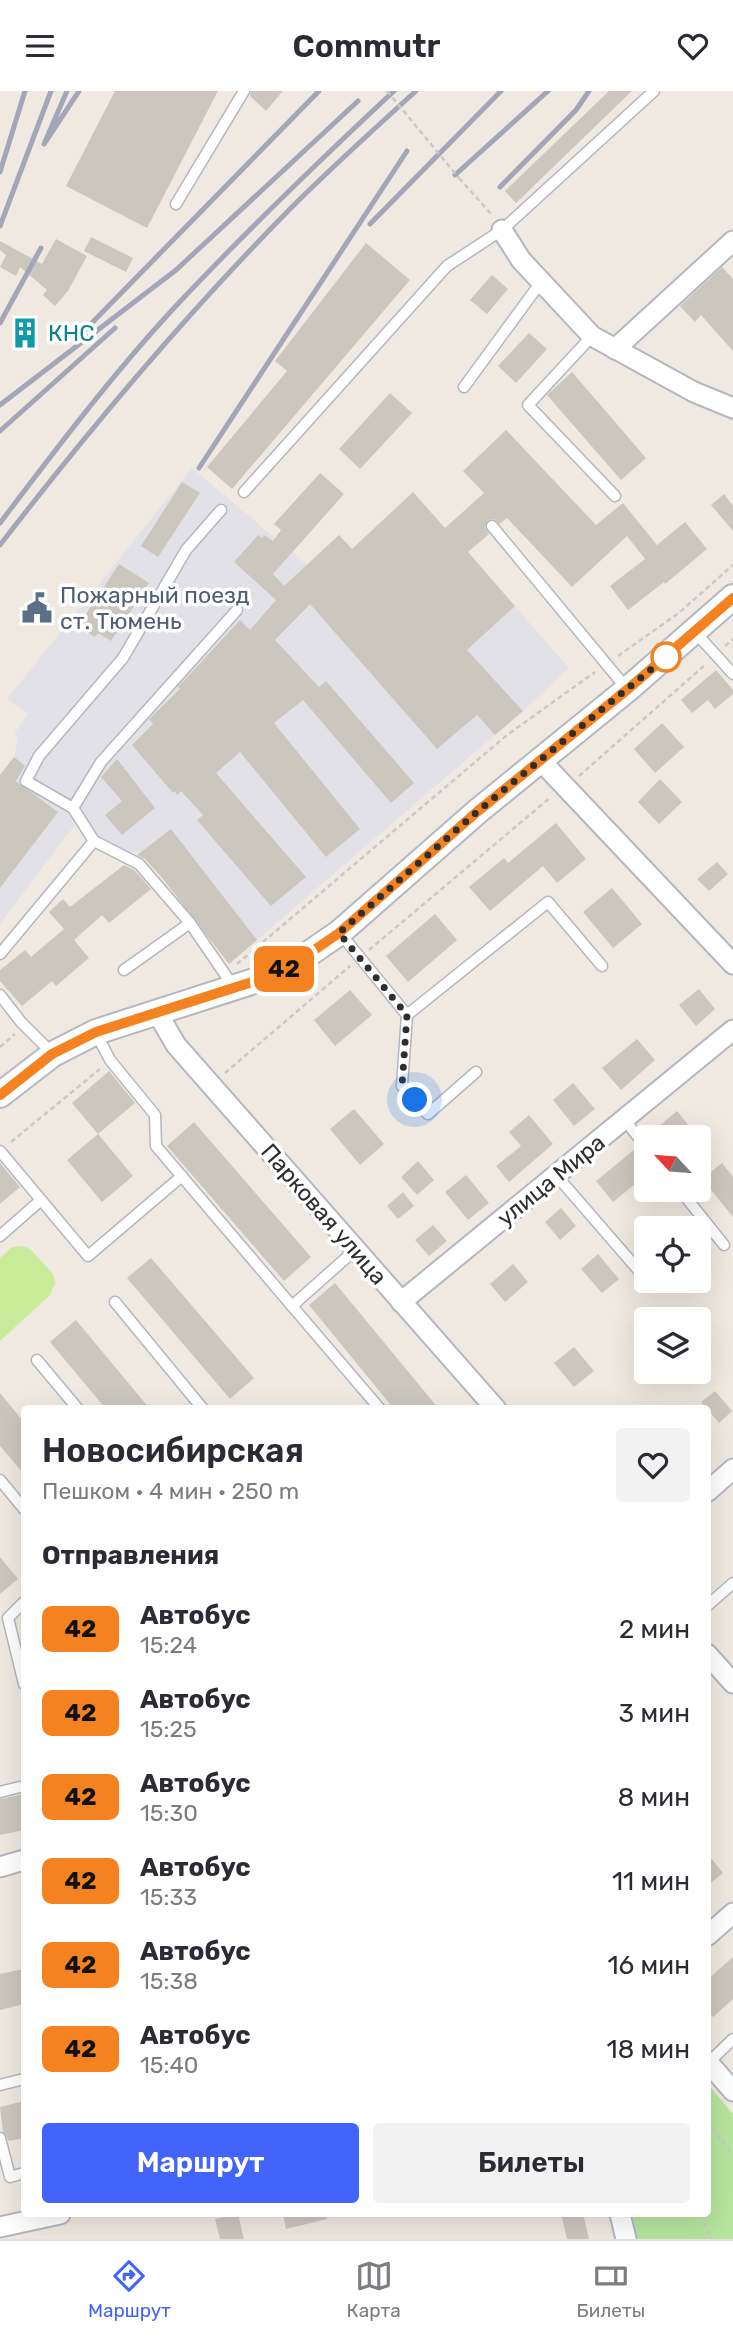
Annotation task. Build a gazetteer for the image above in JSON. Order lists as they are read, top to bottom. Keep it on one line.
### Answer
{"streets":{"street":["улица Мира","Парковая улица"]},"crossings":[["улица Мира","Парковая улица"]],"places":{"building":["КНС"],"public building":["Пожарный поезд ст. Тюмень"]},"lines":["bus line 42"],"north":"top left","page":{"header":"Commutr","on_map":"42","heading":[["Новосибирская","Пешком · 4 мин · 250 m"],"Отправления"],"list":[{"mark":"42","name":"Автобус","note":"15:24","value":"2 мин"},{"mark":"42","name":"Автобус","note":"15:25","value":"3 мин"},{"mark":"42","name":"Автобус","note":"15:30","value":"8 мин"},{"mark":"42","name":"Автобус","note":"15:33","value":"11 мин"},{"mark":"42","name":"Автобус","note":"15:38","value":"16 мин"},{"mark":"42","name":"Автобус","note":"15:40","value":"18 мин"}],"buttons":["Маршрут","Билеты"],"tabs":["Маршрут","Карта","Билеты"]}}
